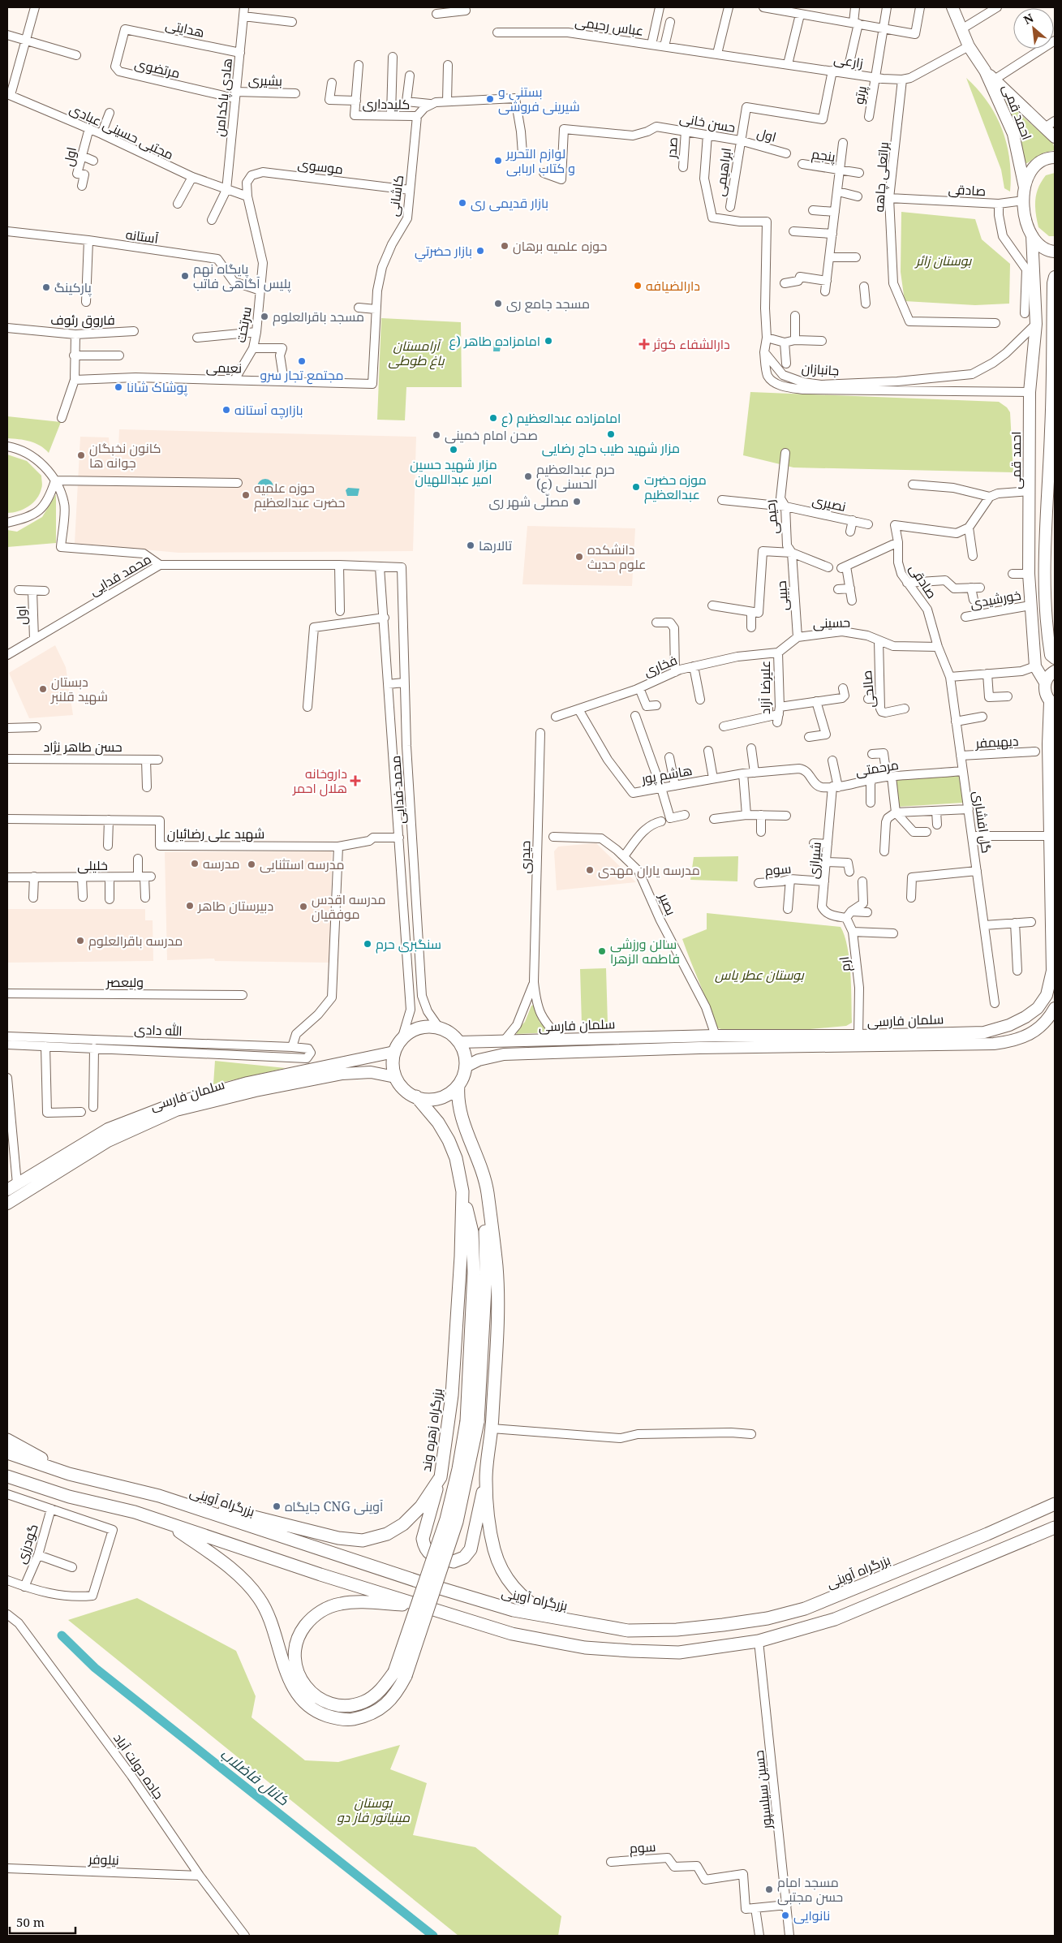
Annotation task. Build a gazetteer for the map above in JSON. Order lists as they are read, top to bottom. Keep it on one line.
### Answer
{"streets":{"highway":["بزرگراه زهره وند","بزرگراه آوینی"],"main road":["احمد قمی","سلمان فارسی"],"street":["عباس رحیمی","هدایتی","زارعی","مرتضوی","بشیری","پرتو","هادی پاکدامن","کلیدداری","حسن خانی","مجتبی حسینی عبادی","اول","صدر","پنجم","موسوی","ابراهیمی","براتعلی چاهه","صادقی","کاشانی","آستانه","فاروق رئوف","سرتخت","نعیمی","جانبازان","نصیری","رحیمی","محمد فدایی","حبیبی","خورشیدی","حسینی","فخاری","علیرضا آزاد","صالحی","دیهیمفر","حسن طاهر نژاد","مرحمتی","هاشم پور","گل افشاری","شهید علی رضائیان","حیدری","شیرازی","خلیلی","سوم","بصیر","ارم","ولیعصر","الله دادی","گودرزی","جاده دولت آباد","حسین سیلسپور","نیلوفر"]},"crossings":[["عباس رحیمی","زارعی"],["هدایتی","مرتضوی"],["هدایتی","هادی پاکدامن"],["زارعی","پرتو"],["زارعی","احمد قمی"],["زارعی","حسن خانی"],["زارعی","براتعلی چاهه"],["مرتضوی","بشیری"],["مرتضوی","هادی پاکدامن"],["بشیری","هادی پاکدامن"],["هادی پاکدامن","مجتبی حسینی عبادی"],["کلیدداری","کاشانی"],["احمد قمی","جانبازان"],["احمد قمی","خورشیدی"],["احمد قمی","سلمان فارسی"],["حسن خانی","اول"],["حسن خانی","صدر"],["حسن خانی","ابراهیمی"],["مجتبی حسینی عبادی","اول"],["اول","ابراهیمی"],["اول","محمد فدایی"],["موسوی","کاشانی"],["موسوی","سرتخت"],["براتعلی چاهه","صادقی"],["صادقی","حسینی"],["صادقی","گل افشاری"],["کاشانی","نعیمی"],["آستانه","سرتخت"],["سرتخت","نعیمی"],["نصیری","رحیمی"],["رحیمی","حبیبی"],["محمد فدایی","شهید علی رضائیان"],["محمد فدایی","سلمان فارسی"],["محمد فدایی","بزرگراه زهره وند"],["حبیبی","حسینی"],["حسینی","فخاری"],["حسینی","علیرضا آزاد"],["حسینی","صالحی"],["حسینی","گل افشاری"],["فخاری","علیرضا آزاد"],["فخاری","هاشم پور"],["دیهیمفر","گل افشاری"],["مرحمتی","هاشم پور"],["مرحمتی","گل افشاری"],["مرحمتی","شیرازی"],["شیرازی","سوم"],["شیرازی","ارم"],["بصیر","سلمان فارسی"],["ارم","سلمان فارسی"],["سلمان فارسی","بزرگراه زهره وند"],["بزرگراه زهره وند","بزرگراه آوینی"],["جاده دولت آباد","نیلوفر"]],"water":["کانال فاضلاب"],"parks":["بوستان زائر","آرامستان باغ طوطی","بوستان عطر یاس","بوستان مینیاتور فاز دو"],"places":{"other":["بستنی و شیرینی فروشی","لوازم التحریر و کتاب اربابی","بازار قدیمی ری","حوزه علمیه برهان","بازار حضرتي","پایگاه نهم پلیس آگاهی فاتب","دارالضیافه","پارکینگ","مسجد جامع ری","مسجد باقرالعلوم","امامزاده طاهر (ع","مجتمع تجار سرو","پوشاک شانا","بازارچه آستانه","امامزاده عبدالعظیم (ع","مزار شهید طیب حاج رضایی","صحن امام خمینی","مزار شهید حسین امیر عبداللهیان","کانون نخبگان جوانه ها","حرم عبدالعظیم الحسنی (ع)","موزه حضرت عبدالعظیم","حوزه علمیه حضرت عبدالعظیم","مصلّی شهر ری","تالارها","دانشکده علوم حدیث","دبستان شهید قلنبر","مدرسه","مدرسه استثنایی","مدرسه یاران مهدی","دبیرستان طاهر","مدرسه اقدس موفقیان","مدرسه باقرالعلوم","سنگبری حرم","سالن ورزشی فاطمه الزهرا","جایگاه CNG آوینی","مسجد امام حسن مجتبی","نانوایی"],"health":["دارالشفاء کوثر","داروخانه هلال احمر"]},"scale_bar":"50 m","north":"top left"}
